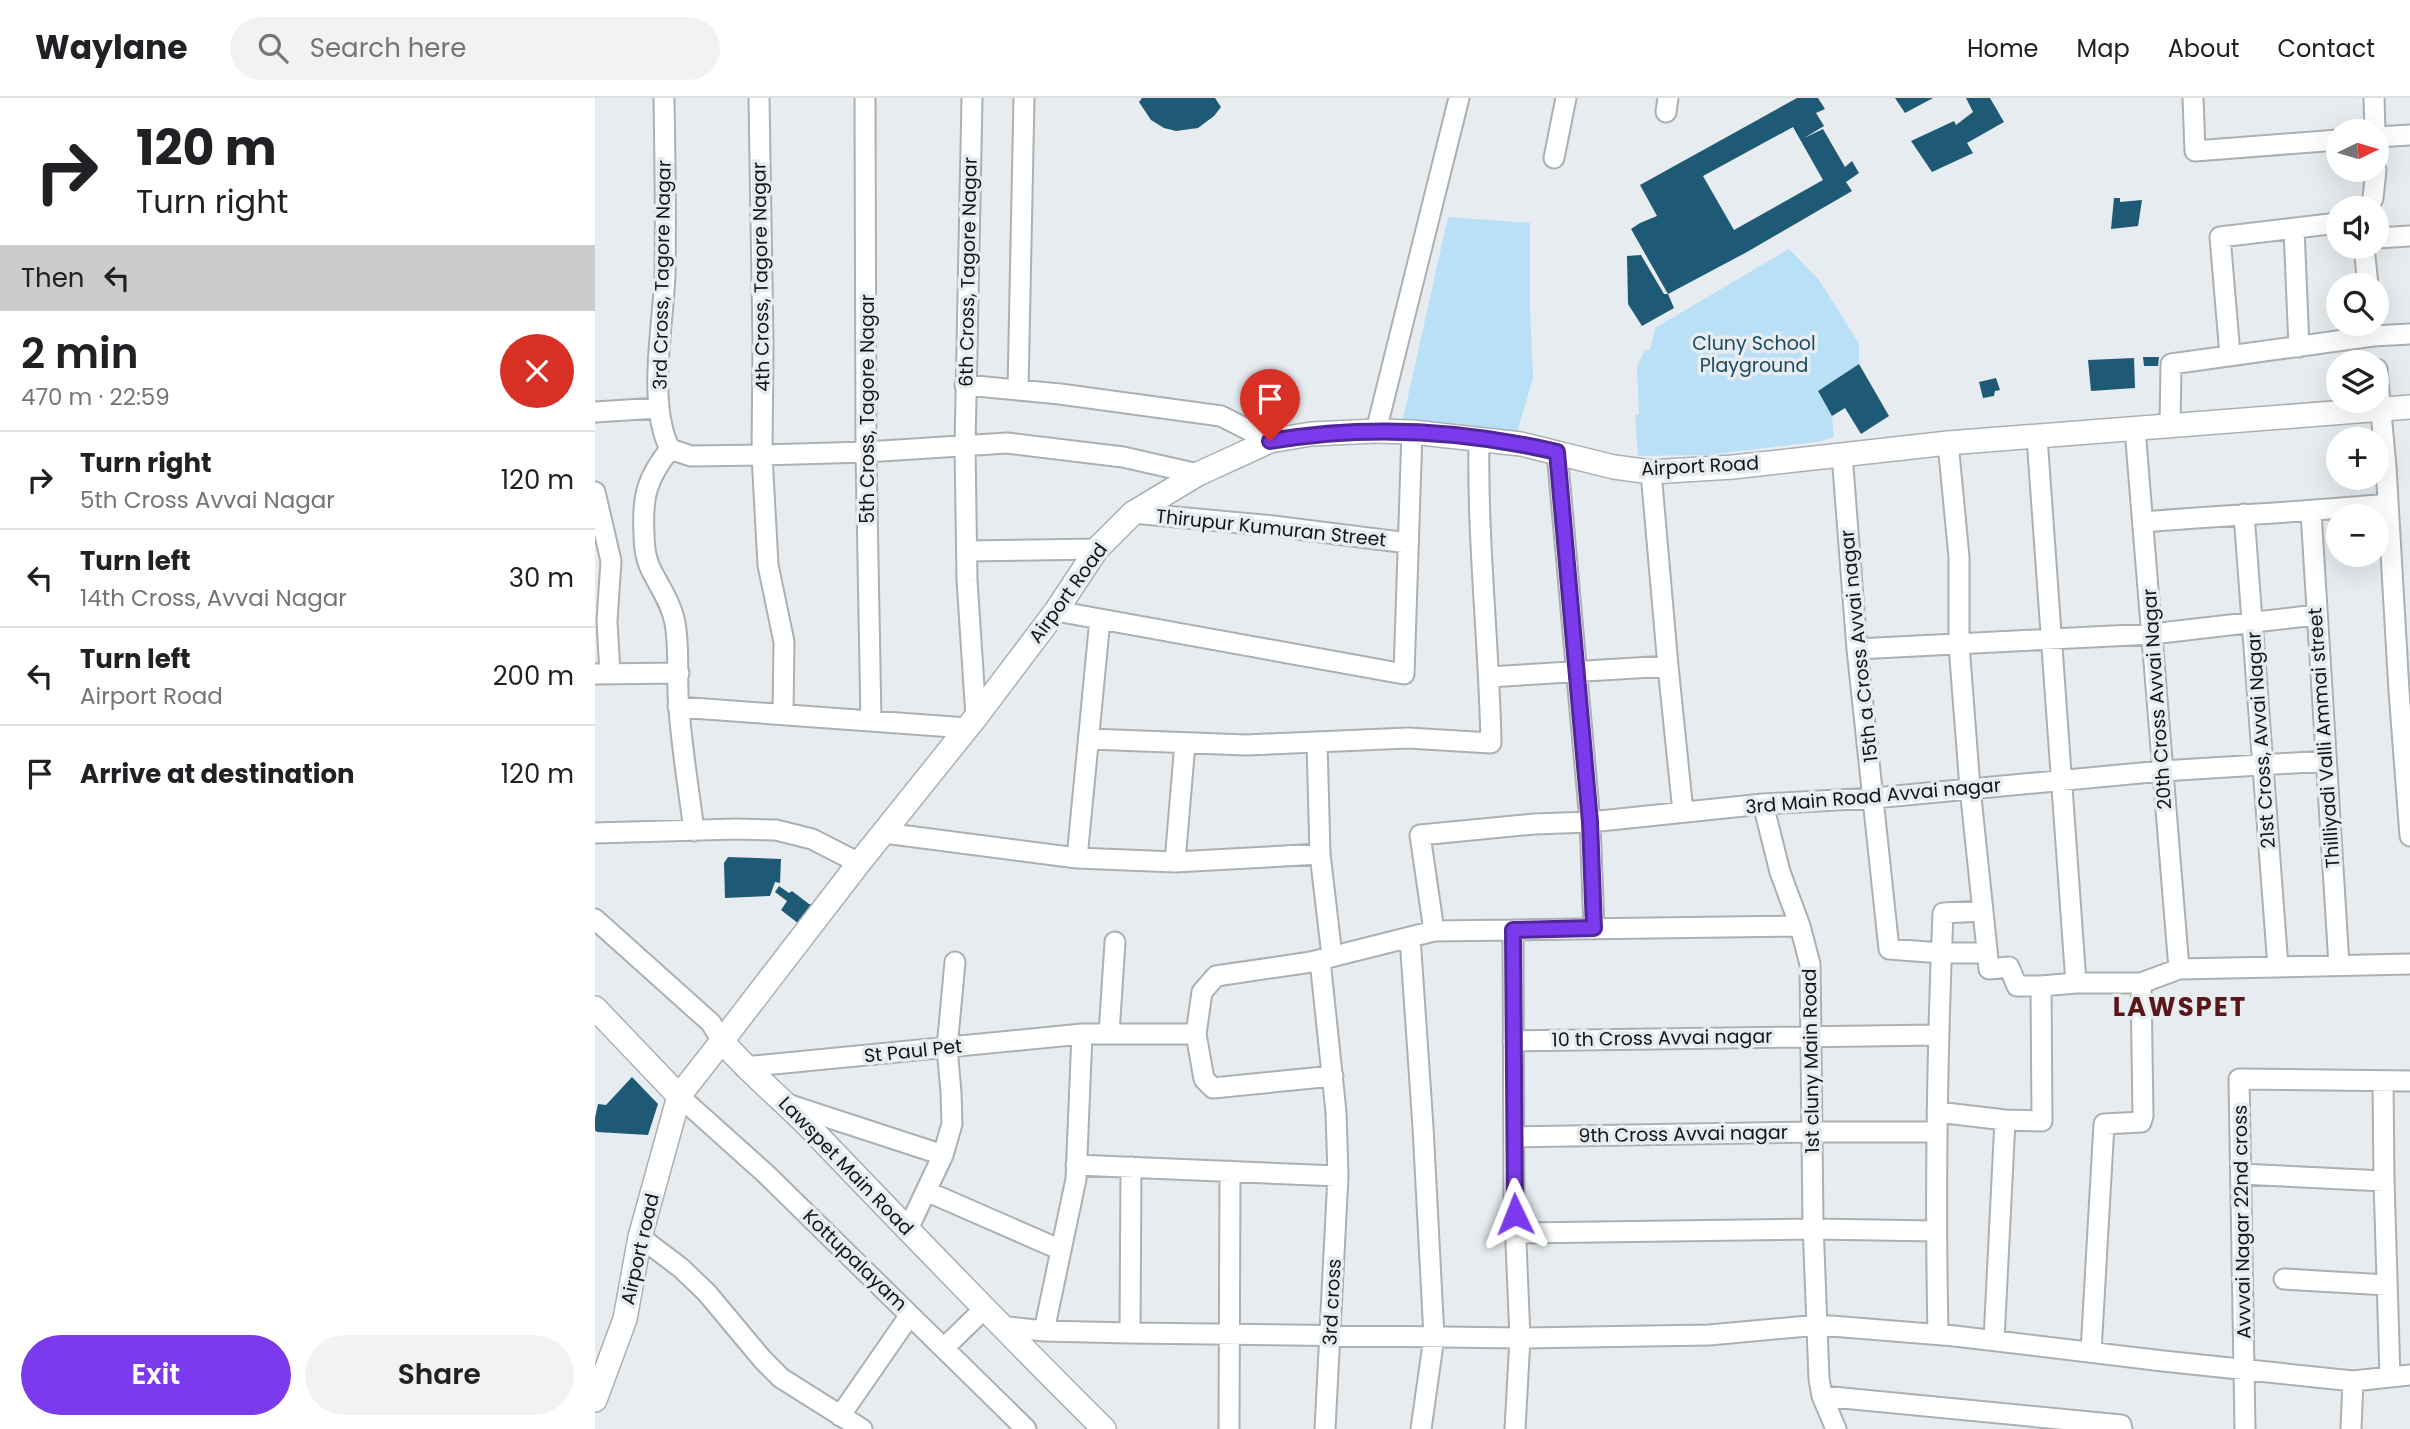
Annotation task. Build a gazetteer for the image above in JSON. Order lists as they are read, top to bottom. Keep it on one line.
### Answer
{"streets":{"street":["6th Cross, Tagore Nagar","3rd Cross, Tagore Nagar","4th Cross, Tagore Nagar","5th Cross, Tagore Nagar","Airport Road","Thirupur Kumuran Street","15th a Cross Avvai nagar","20th Cross Avvai Nagar","Thilliyadi Valli Ammai street","21st Cross, Avvai Nagar","3rd Main Road Avvai nagar","10 th Cross Avvai nagar","St Paul Pet","1st cluny Main Road","9th Cross Avvai nagar","Lawspet Main Road","Avvvai Nagar 22nd cross","Airport road","Kottupalayam","3rd cross"]},"crossings":[["6th Cross, Tagore Nagar","Airport Road"],["Airport Road","Thirupur Kumuran Street"],["Airport Road","15th a Cross Avvai nagar"],["Airport Road","20th Cross Avvai Nagar"],["Airport Road","Lawspet Main Road"],["15th a Cross Avvai nagar","3rd Main Road Avvai nagar"],["20th Cross Avvai Nagar","3rd Main Road Avvai nagar"],["Thilliyadi Valli Ammai street","3rd Main Road Avvai nagar"],["21st Cross, Avvai Nagar","3rd Main Road Avvai nagar"],["3rd Main Road Avvai nagar","1st cluny Main Road"],["10 th Cross Avvai nagar","1st cluny Main Road"],["St Paul Pet","Lawspet Main Road"],["1st cluny Main Road","9th Cross Avvai nagar"],["Airport road","Kottupalayam"]],"districts":["LAWSPET"],"parks":["Cluny School Playground"],"north":"right","page":{"header":"Waylane","search":"Search here","nav":["Home","Map","About","Contact"],"turn":["120 m","Turn right"],"map_buttons":["+","−"],"then":"Then","heading":["2 min","470 m · 22:59"],"list":[{"name":"Turn right","note":"5th Cross Avvai Nagar","value":"120 m"},{"name":"Turn left","note":"14th Cross, Avvai Nagar","value":"30 m"},{"name":"Turn left","note":"Airport Road","value":"200 m"},{"name":"Arrive at destination","value":"120 m"}],"buttons":["Exit","Share"]}}
